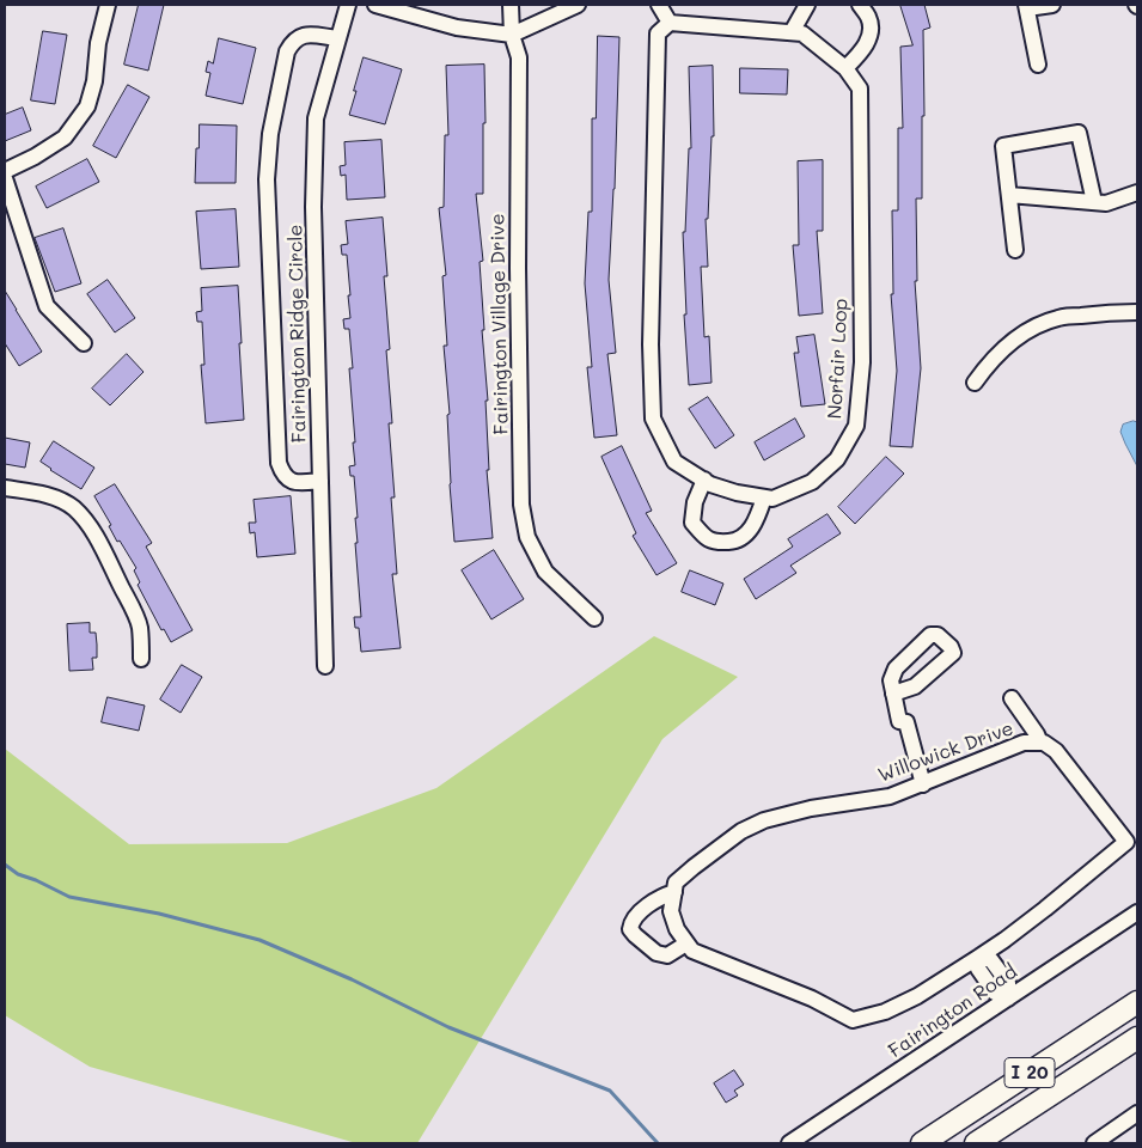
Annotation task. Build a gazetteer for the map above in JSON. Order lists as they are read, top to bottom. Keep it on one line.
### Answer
{"streets":{"highway":["I 20"],"street":["Fairington Village Drive","Fairington Ridge Circle","Norfair Loop","Willowick Drive","Fairington Road"]}}
